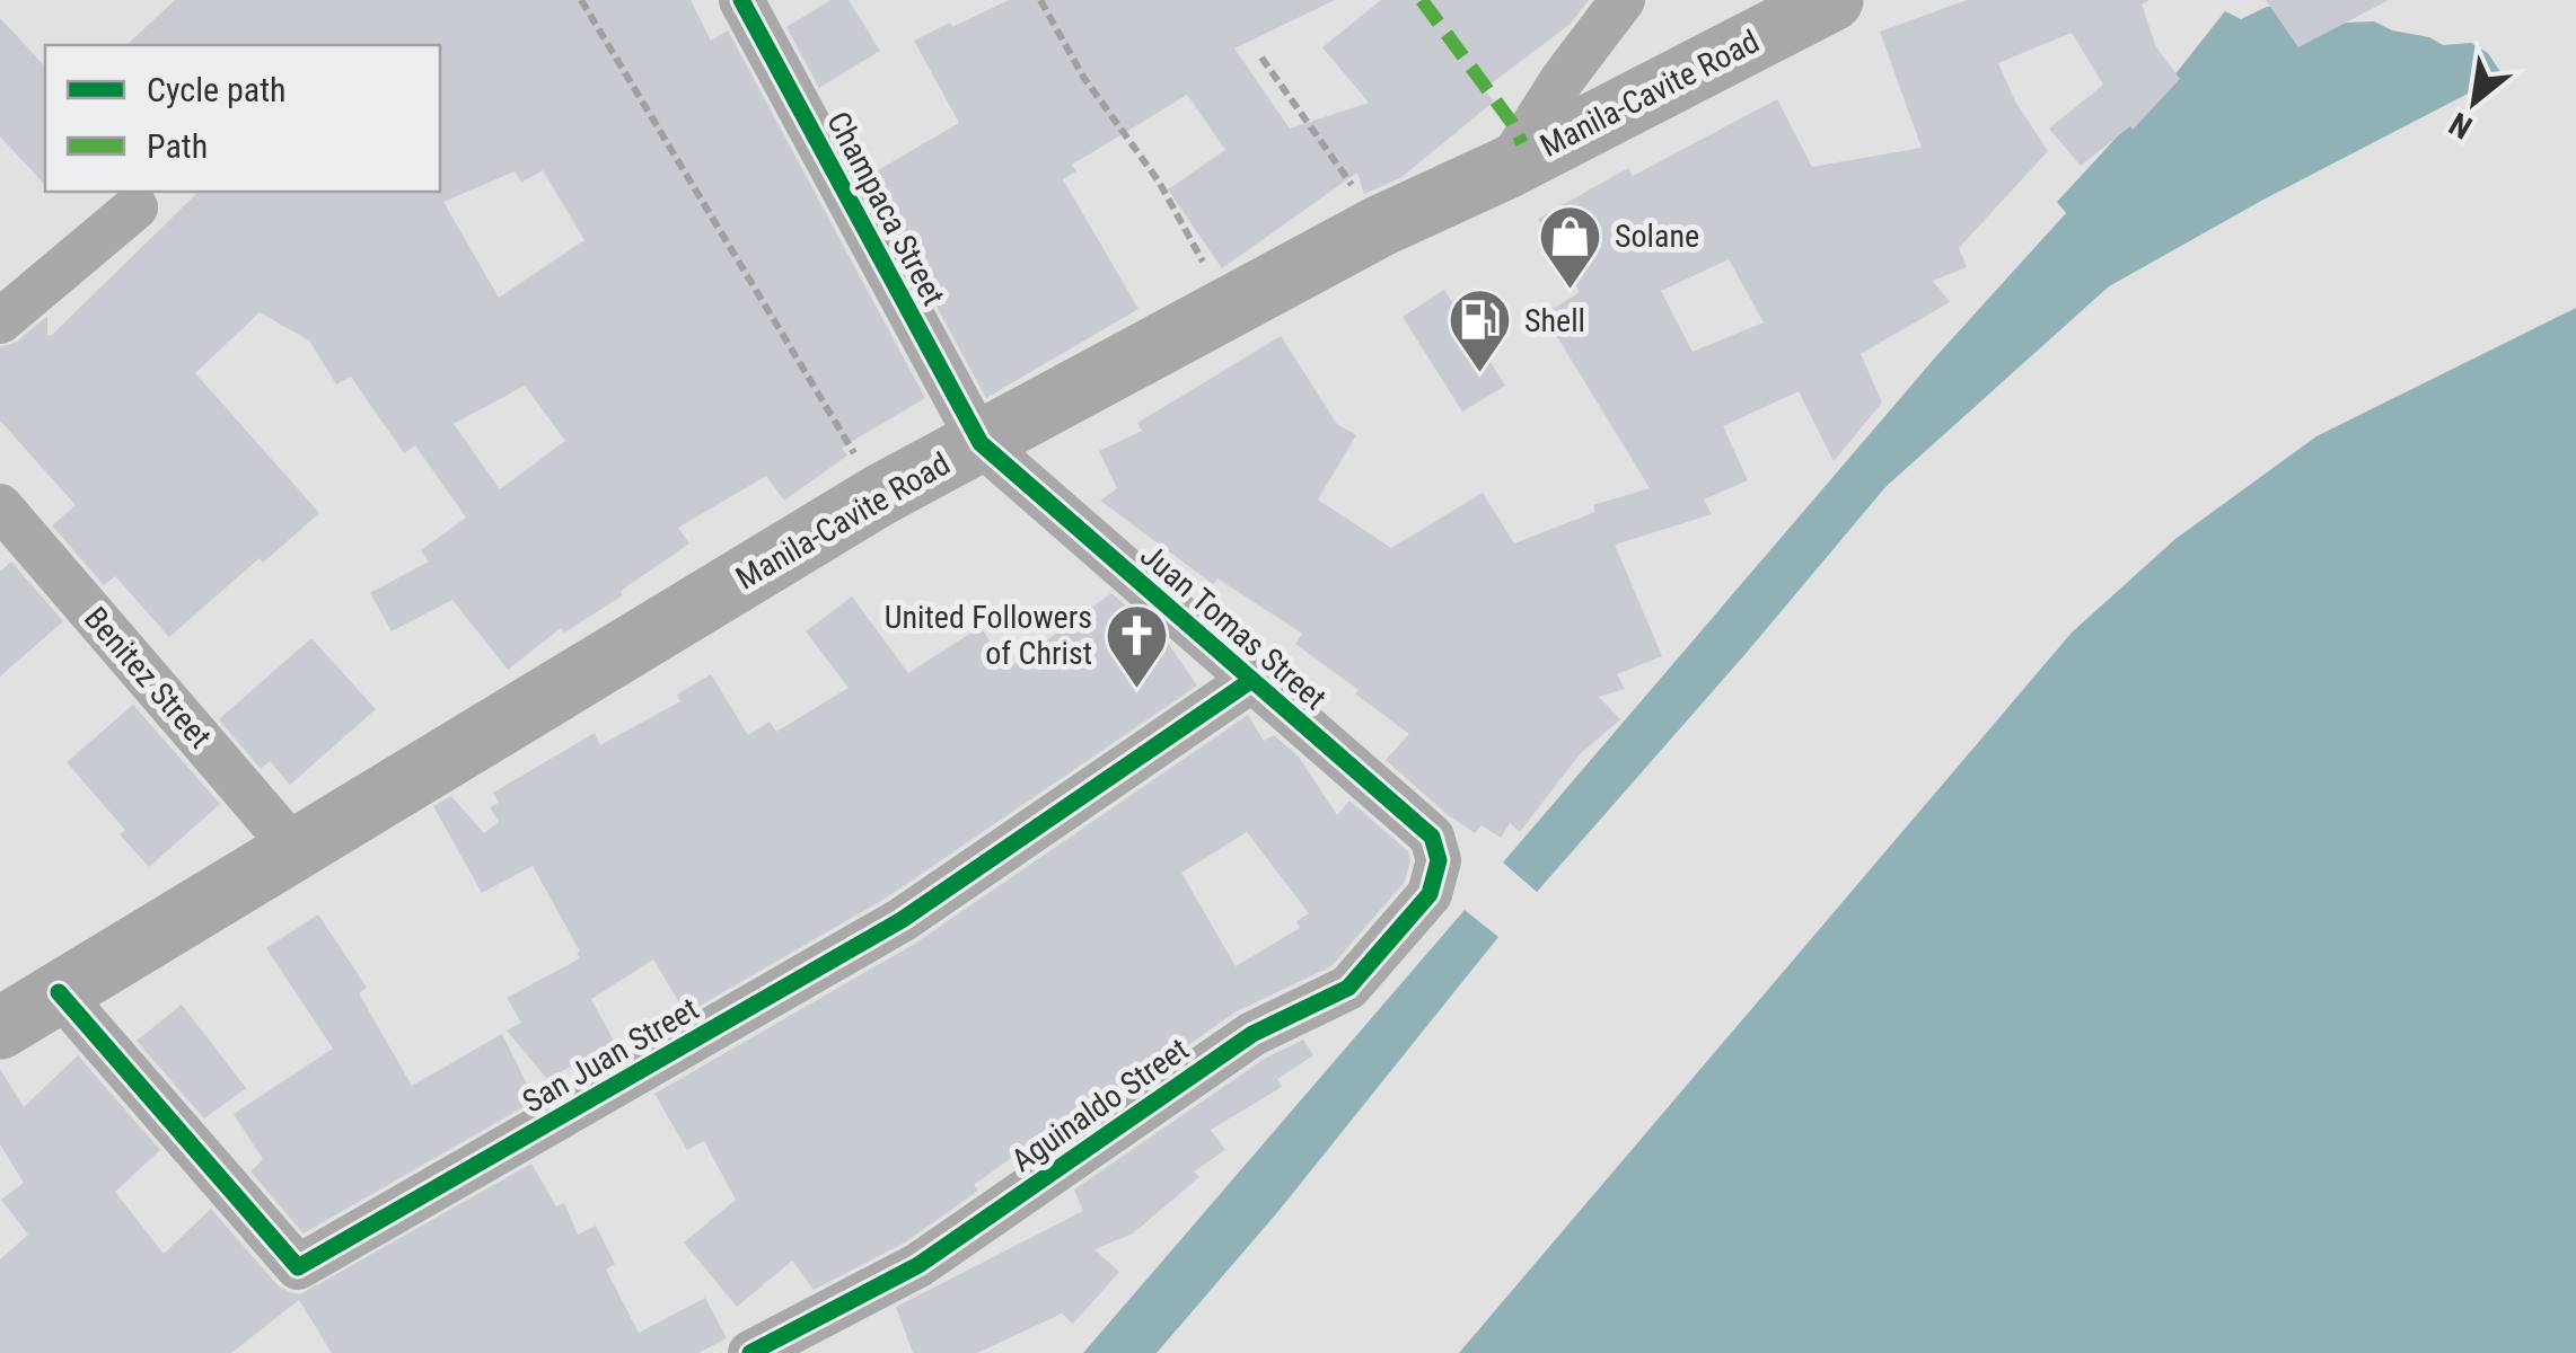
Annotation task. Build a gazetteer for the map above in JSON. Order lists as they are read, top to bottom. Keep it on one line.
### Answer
{"streets":{"main road":["Manila-Cavite Road"],"street":["Champaca Street","Juan Tomas Street","Benitez Street","San Juan Street","Aguinaldo Street"]},"crossings":[["Manila-Cavite Road","Champaca Street"],["Manila-Cavite Road","Juan Tomas Street"],["Manila-Cavite Road","Benitez Street"],["Manila-Cavite Road","San Juan Street"],["Champaca Street","Juan Tomas Street"],["Juan Tomas Street","San Juan Street"],["Juan Tomas Street","Aguinaldo Street"]],"places":{"shop":["Solane"],"fuel station":["Shell"],"church":["United Followers of Christ"]},"legend":["Cycle path","Path"],"north":"bottom left"}
